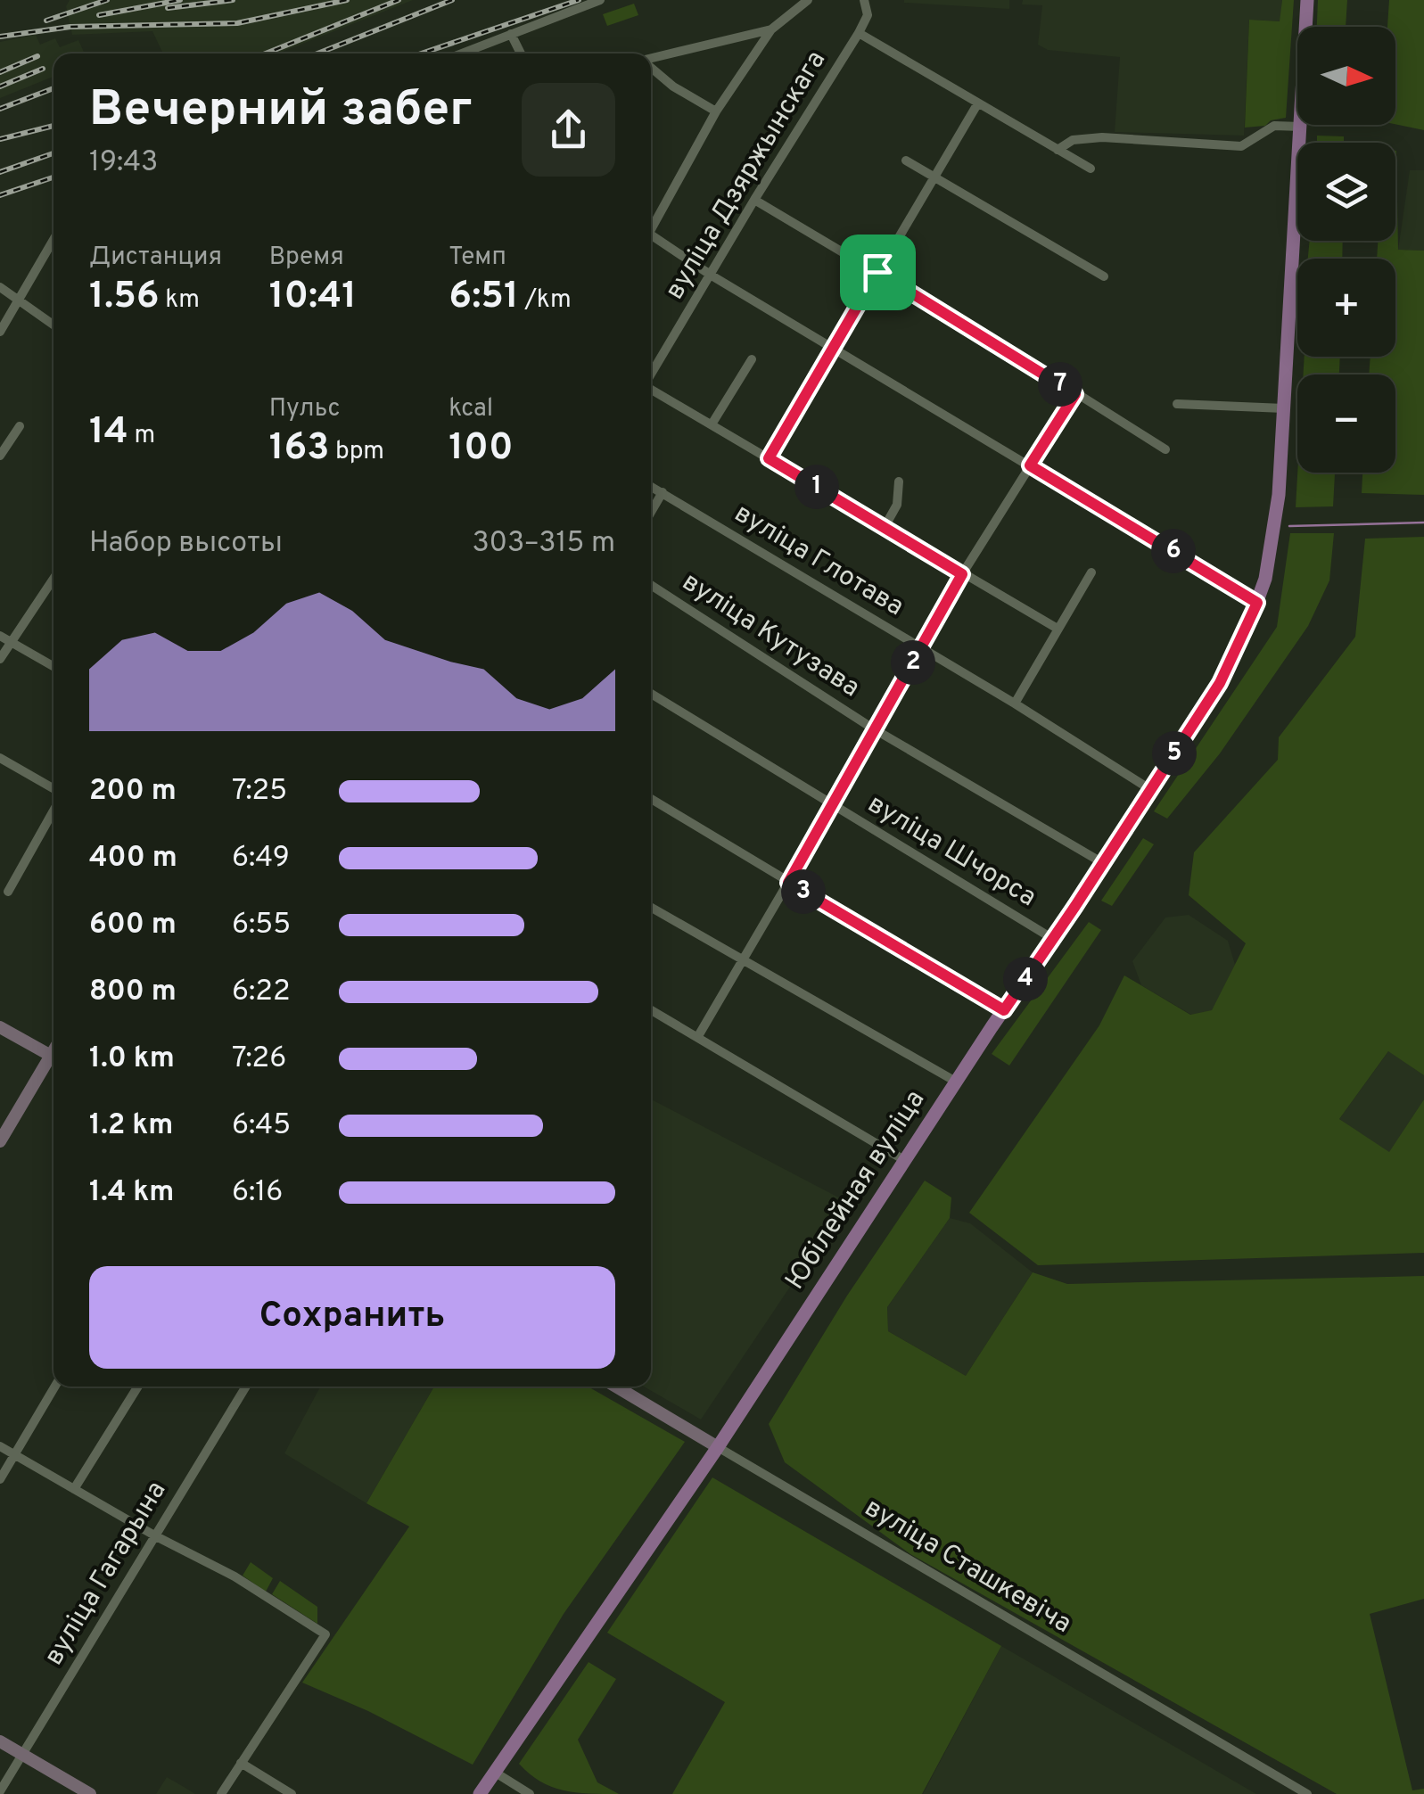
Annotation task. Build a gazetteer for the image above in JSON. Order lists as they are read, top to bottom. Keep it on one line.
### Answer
{"streets":{"main road":["Юбілейная вуліца"],"street":["вуліца Дзяржынскага","вуліца Глотава","вуліца Кутузава","вуліца Шчорса","вуліца Сташкевіча","вуліца Гагарына"]},"crossings":[["вуліца Глотава","Юбілейная вуліца"],["вуліца Кутузава","Юбілейная вуліца"],["вуліца Шчорса","Юбілейная вуліца"],["Юбілейная вуліца","вуліца Сташкевіча"]],"north":"right","page":{"map_buttons":["+","−"],"heading":["Вечерний забег","19:43"],"stats":[["Дистанция","1.56 km"],["Время","10:41"],["Темп","6:51 /km"],["14 m"],["Пульс","163 bpm"],["kcal","100"]],"pins":["7","1","6","2","5","3","4"],"chart":["Набор высоты","303–315 m"],"list":[{"name":"200 m","note":"7:25"},{"name":"400 m","note":"6:49"},{"name":"600 m","note":"6:55"},{"name":"800 m","note":"6:22"},{"name":"1.0 km","note":"7:26"},{"name":"1.2 km","note":"6:45"},{"name":"1.4 km","note":"6:16"}],"buttons":"Сохранить"}}
